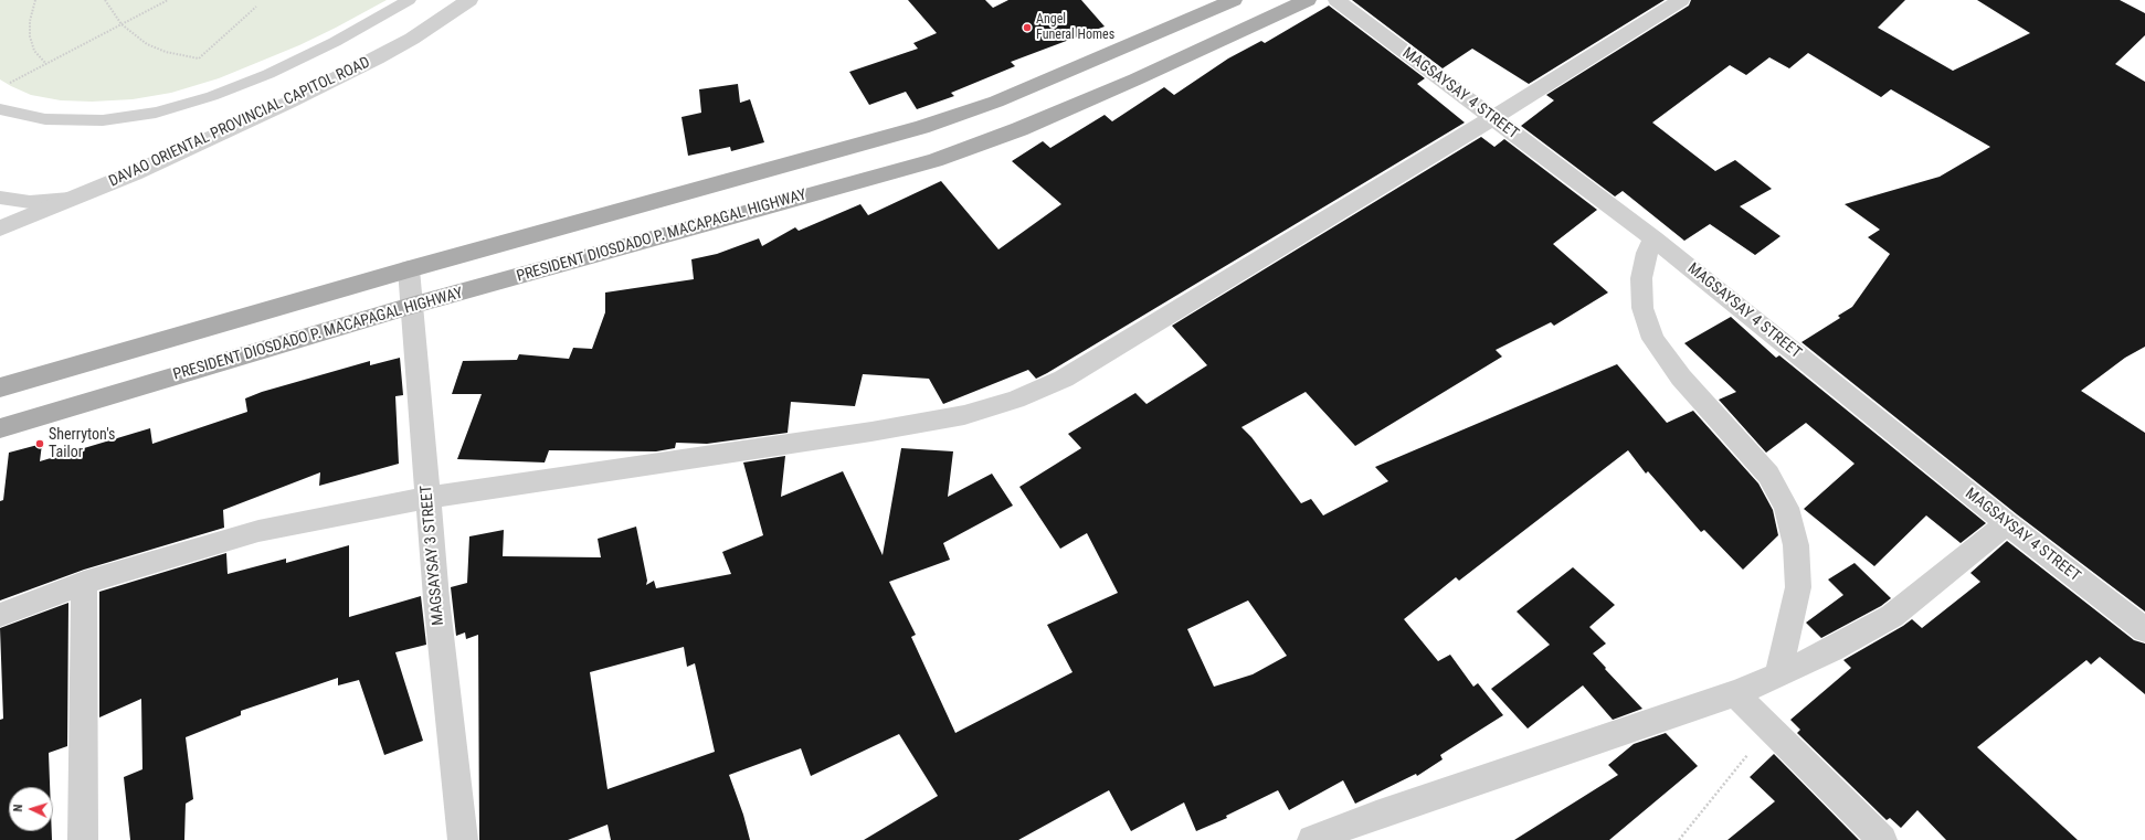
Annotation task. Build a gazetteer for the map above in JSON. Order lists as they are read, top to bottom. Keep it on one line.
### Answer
{"streets":{"main road":["PRESIDENT DIOSDADO P. MACAPAGAL HIGHWAY"],"street":["MAGSAYSAY 4 STREET","DAVAO ORIENTAL PROVINCIAL CAPITOL ROAD","MAGSAYSAY 3 STREET"]},"crossings":[["PRESIDENT DIOSDADO P. MACAPAGAL HIGHWAY","MAGSAYSAY 3 STREET"]],"places":["Angel Funeral Homes","Sherryton's Tailor"],"north":"left"}
